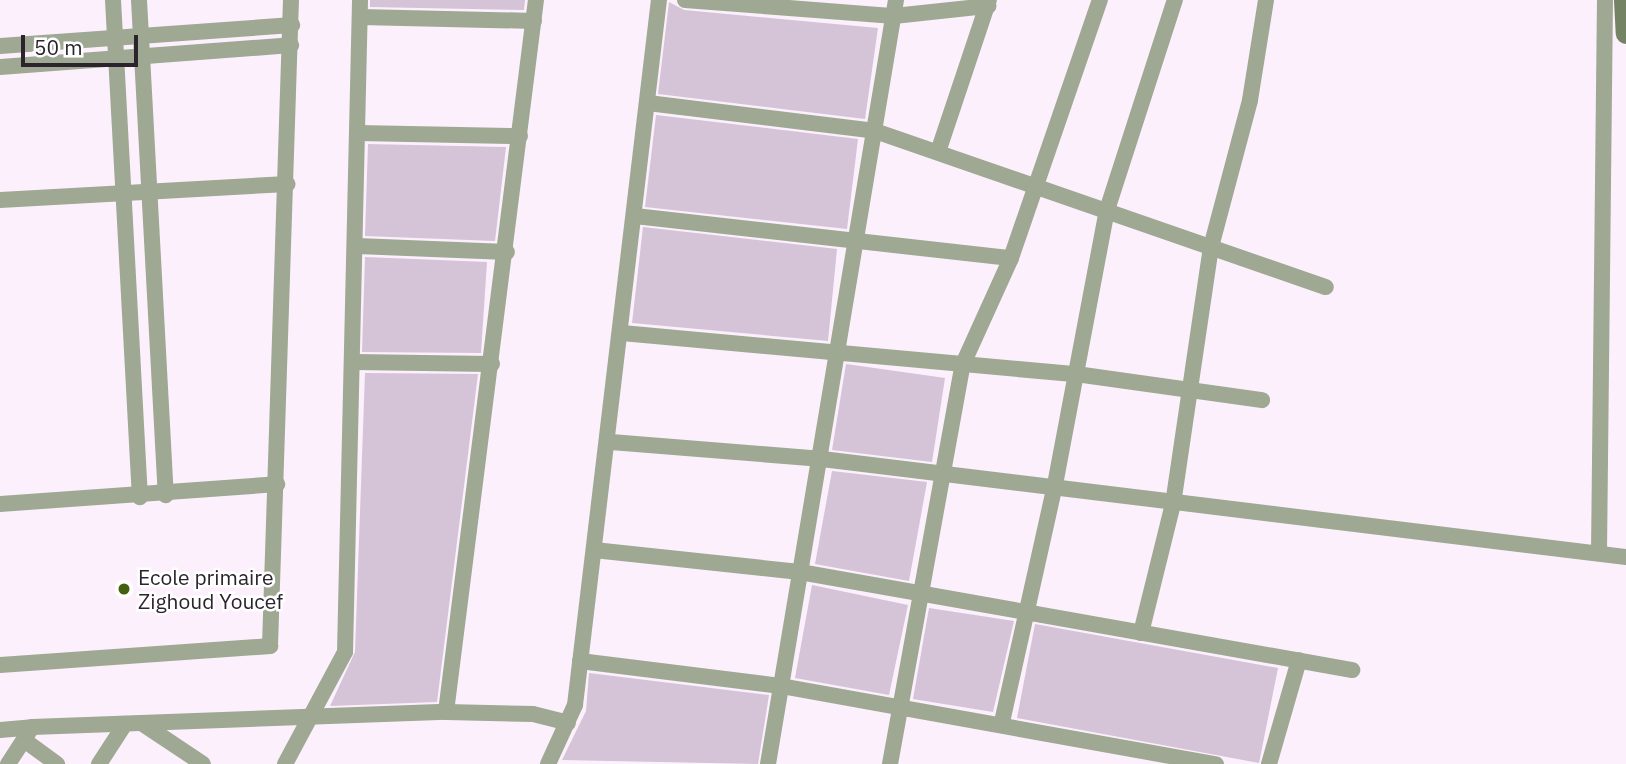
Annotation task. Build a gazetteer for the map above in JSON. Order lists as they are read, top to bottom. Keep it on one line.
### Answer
{"places":["Ecole primaire Zighoud Youcef"],"scale_bar":"50 m"}
